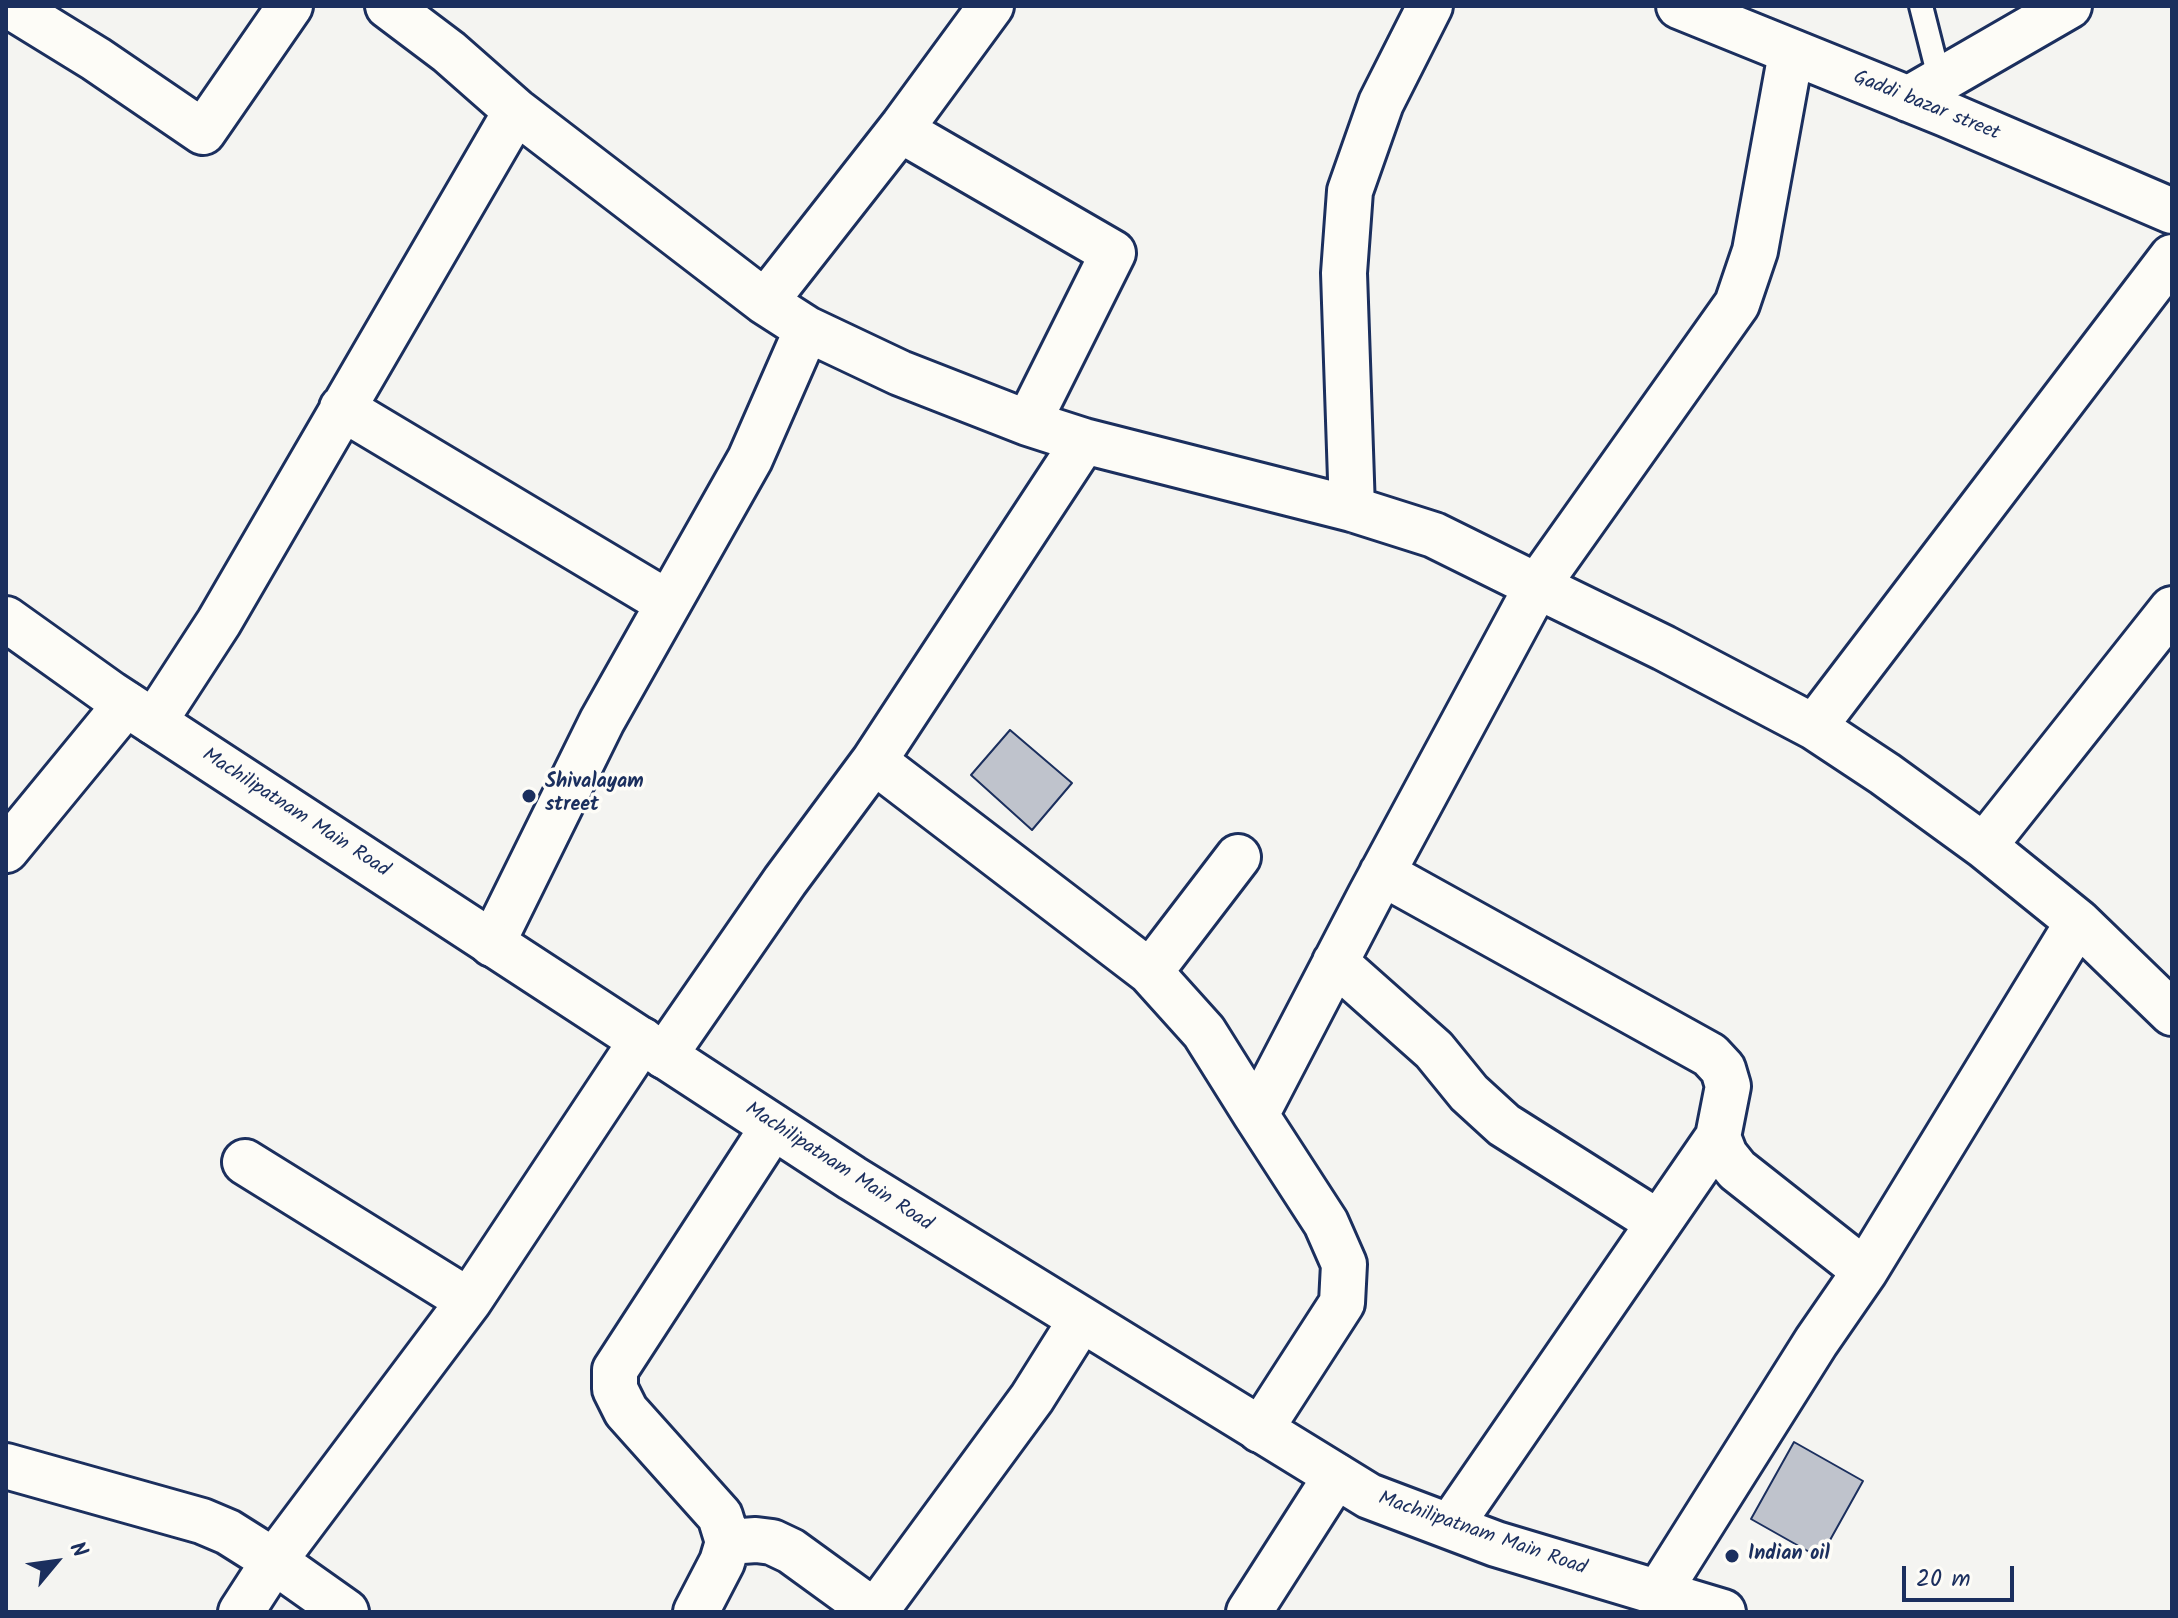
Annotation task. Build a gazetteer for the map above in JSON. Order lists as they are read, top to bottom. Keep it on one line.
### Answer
{"streets":{"street":["Gaddi bazar street","Machilipatnam Main Road"]},"places":["Shivalayam street","Indian oil"],"scale_bar":"20 m","north":"top right"}
